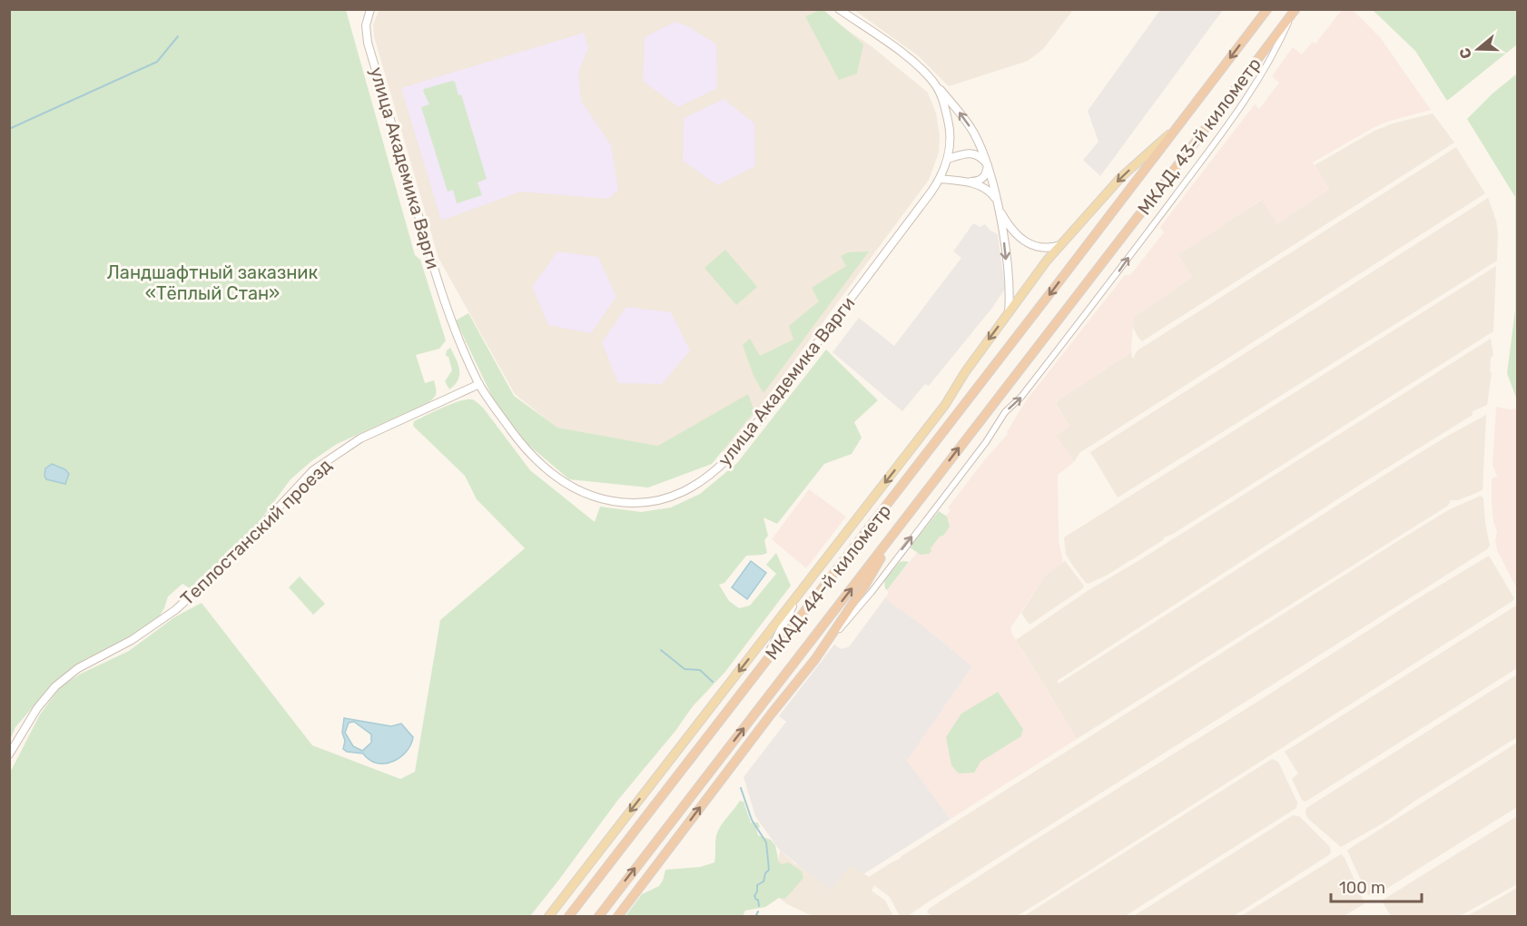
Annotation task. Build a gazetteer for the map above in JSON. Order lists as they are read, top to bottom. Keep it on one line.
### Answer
{"streets":{"highway":["МКАД, 43-й километр","МКАД, 44-й километр"],"street":["улица Академика Варги","Теплостанский проезд"]},"crossings":[["МКАД, 43-й километр","МКАД, 44-й километр"],["улица Академика Варги","Теплостанский проезд"]],"parks":["Ландшафтный заказник «Тёплый Стан»"],"scale_bar":"100 m","north":"left"}
